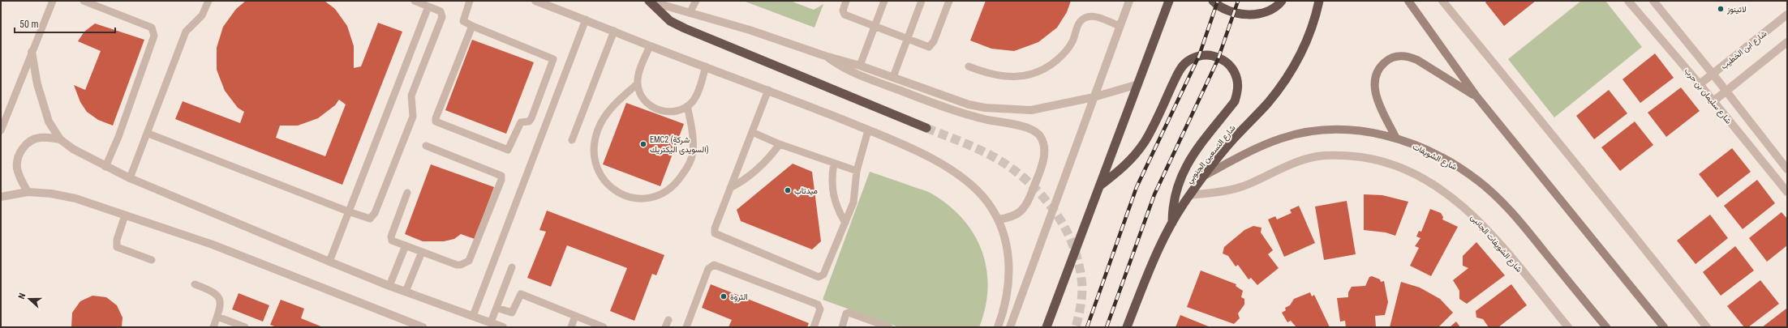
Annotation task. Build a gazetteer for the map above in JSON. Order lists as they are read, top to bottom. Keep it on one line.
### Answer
{"streets":{"highway":["شارع التسعين الجنوبي"],"main road":["شارع الشويفات"],"street":["شارع ابن الخطيب","شارع سليمان بن حرب","شارع الشويفات الجانبى"]},"crossings":[["شارع ابن الخطيب","شارع سليمان بن حرب"],["شارع التسعين الجنوبي","شارع الشويفات"],["شارع التسعين الجنوبي","شارع الشويفات الجانبى"]],"places":["لاتينوز","EMC2 (شركة السويدى اليكتريك)","ميدتاب","الثروة"],"scale_bar":"50 m","north":"left"}
